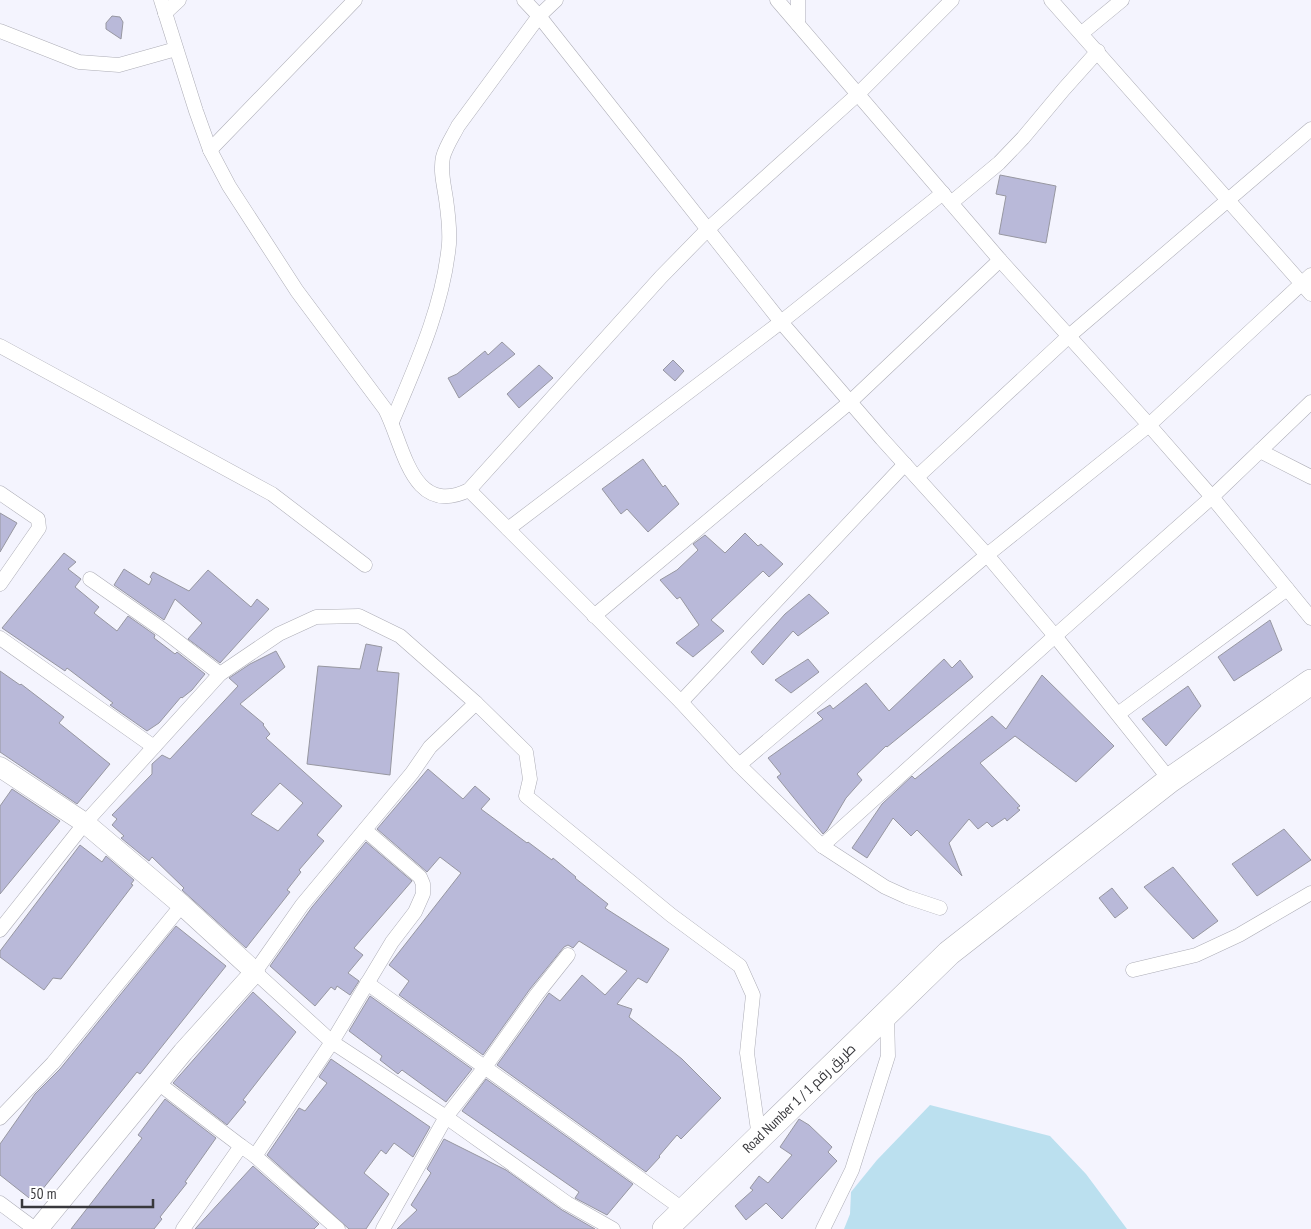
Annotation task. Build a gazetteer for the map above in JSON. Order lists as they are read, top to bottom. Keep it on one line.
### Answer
{"streets":{"highway":["Road Number 1 / طريق رقم 1"]},"scale_bar":"50 m"}
